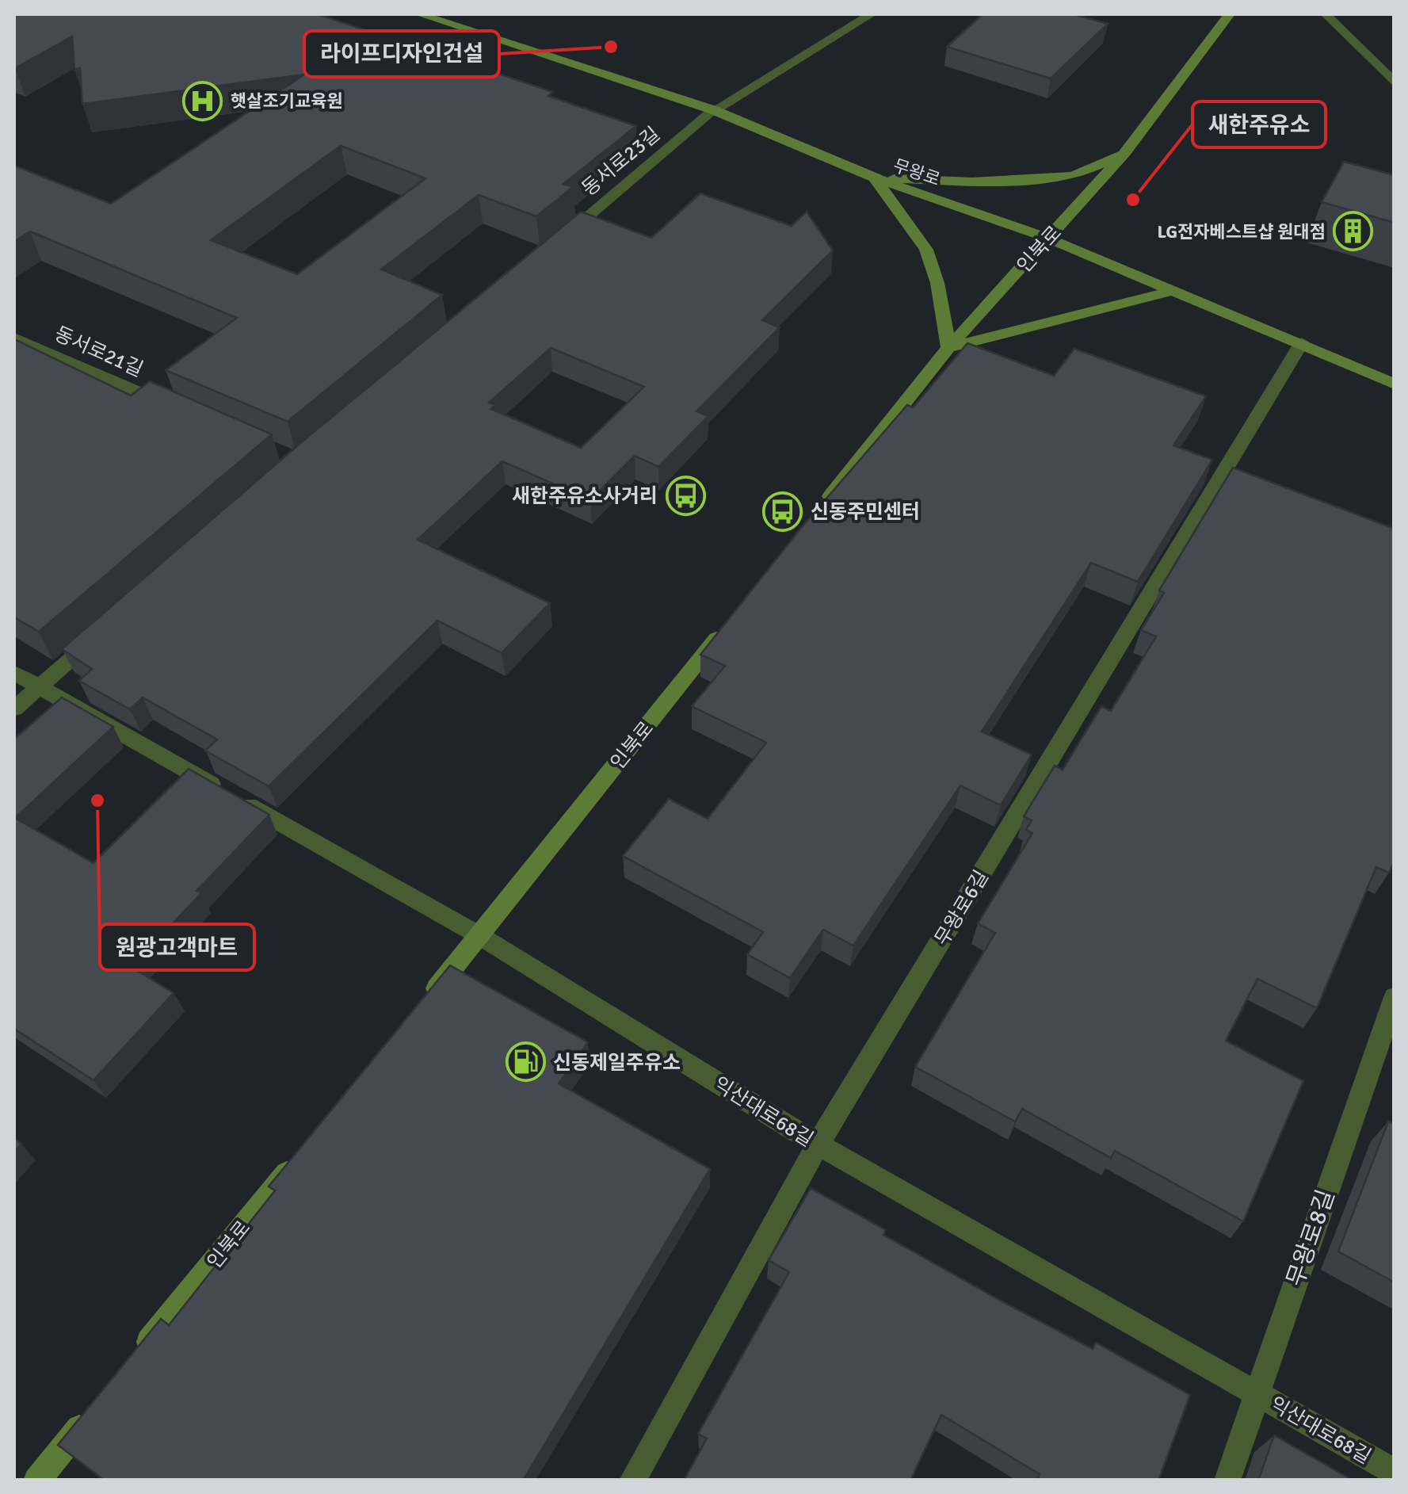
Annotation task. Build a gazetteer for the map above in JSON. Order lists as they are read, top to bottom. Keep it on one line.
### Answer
{"streets":{"street":["동서로23길","무왕로","인북로","동서로21길","무왕로6길","익산대로68길","무왕로8길"]},"crossings":[["동서로23길","무왕로"],["무왕로","인북로"],["무왕로","무왕로6길"],["인북로","익산대로68길"],["무왕로6길","익산대로68길"],["익산대로68길","무왕로8길"]],"places":{"other":["라이프디자인건설","새한주유소","원광고객마트"],"hospital":["햇살조기교육원"],"building":["LG전자베스트샵 원대점"],"bus stop":["새한주유소사거리","신동주민센터"],"fuel station":["신동제일주유소"]}}
